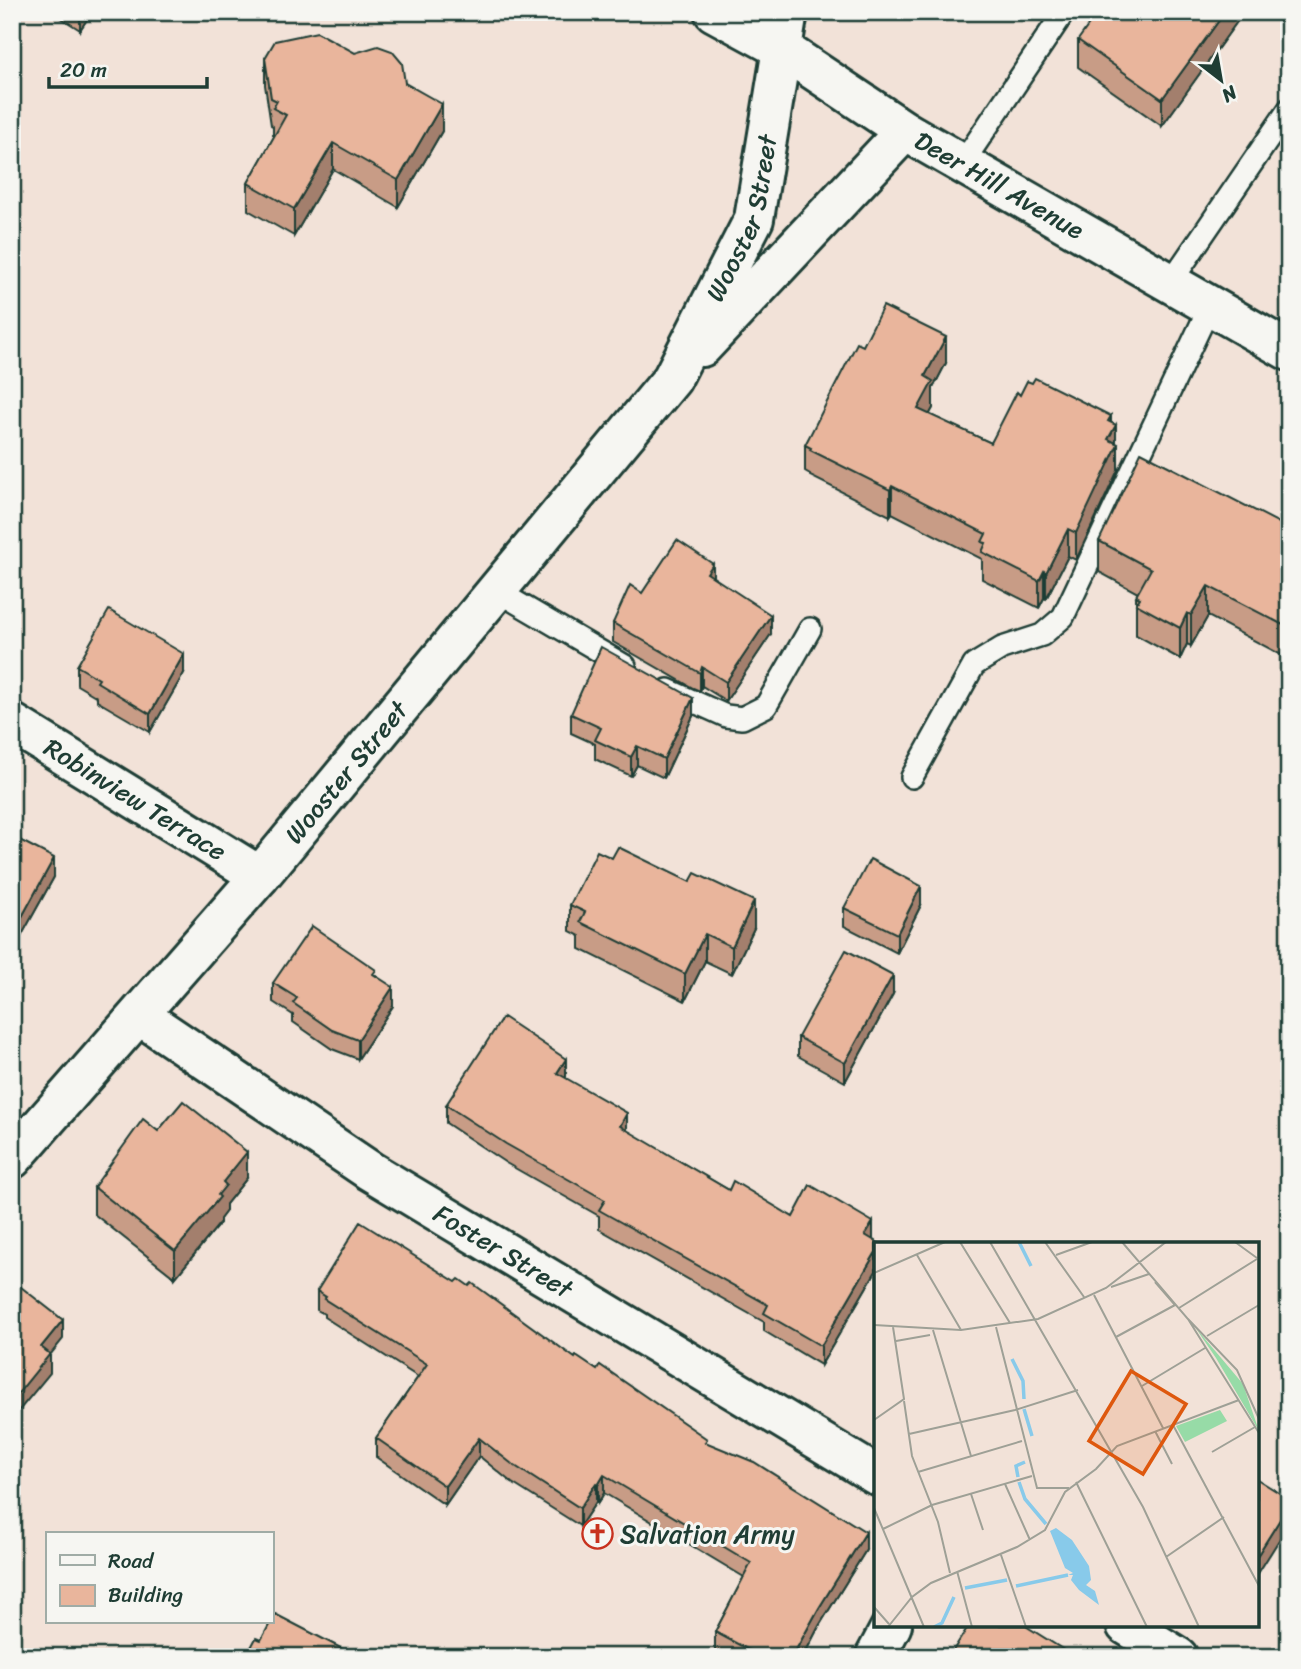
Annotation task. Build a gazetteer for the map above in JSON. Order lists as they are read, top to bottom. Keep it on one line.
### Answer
{"streets":{"street":["Deer Hill Avenue","Wooster Street","Robinview Terrace","Foster Street"]},"crossings":[["Deer Hill Avenue","Wooster Street"],["Wooster Street","Robinview Terrace"],["Wooster Street","Foster Street"]],"places":{"church":["Salvation Army"]},"legend":["Road","Building"],"scale_bar":"20 m","north":"bottom right"}
